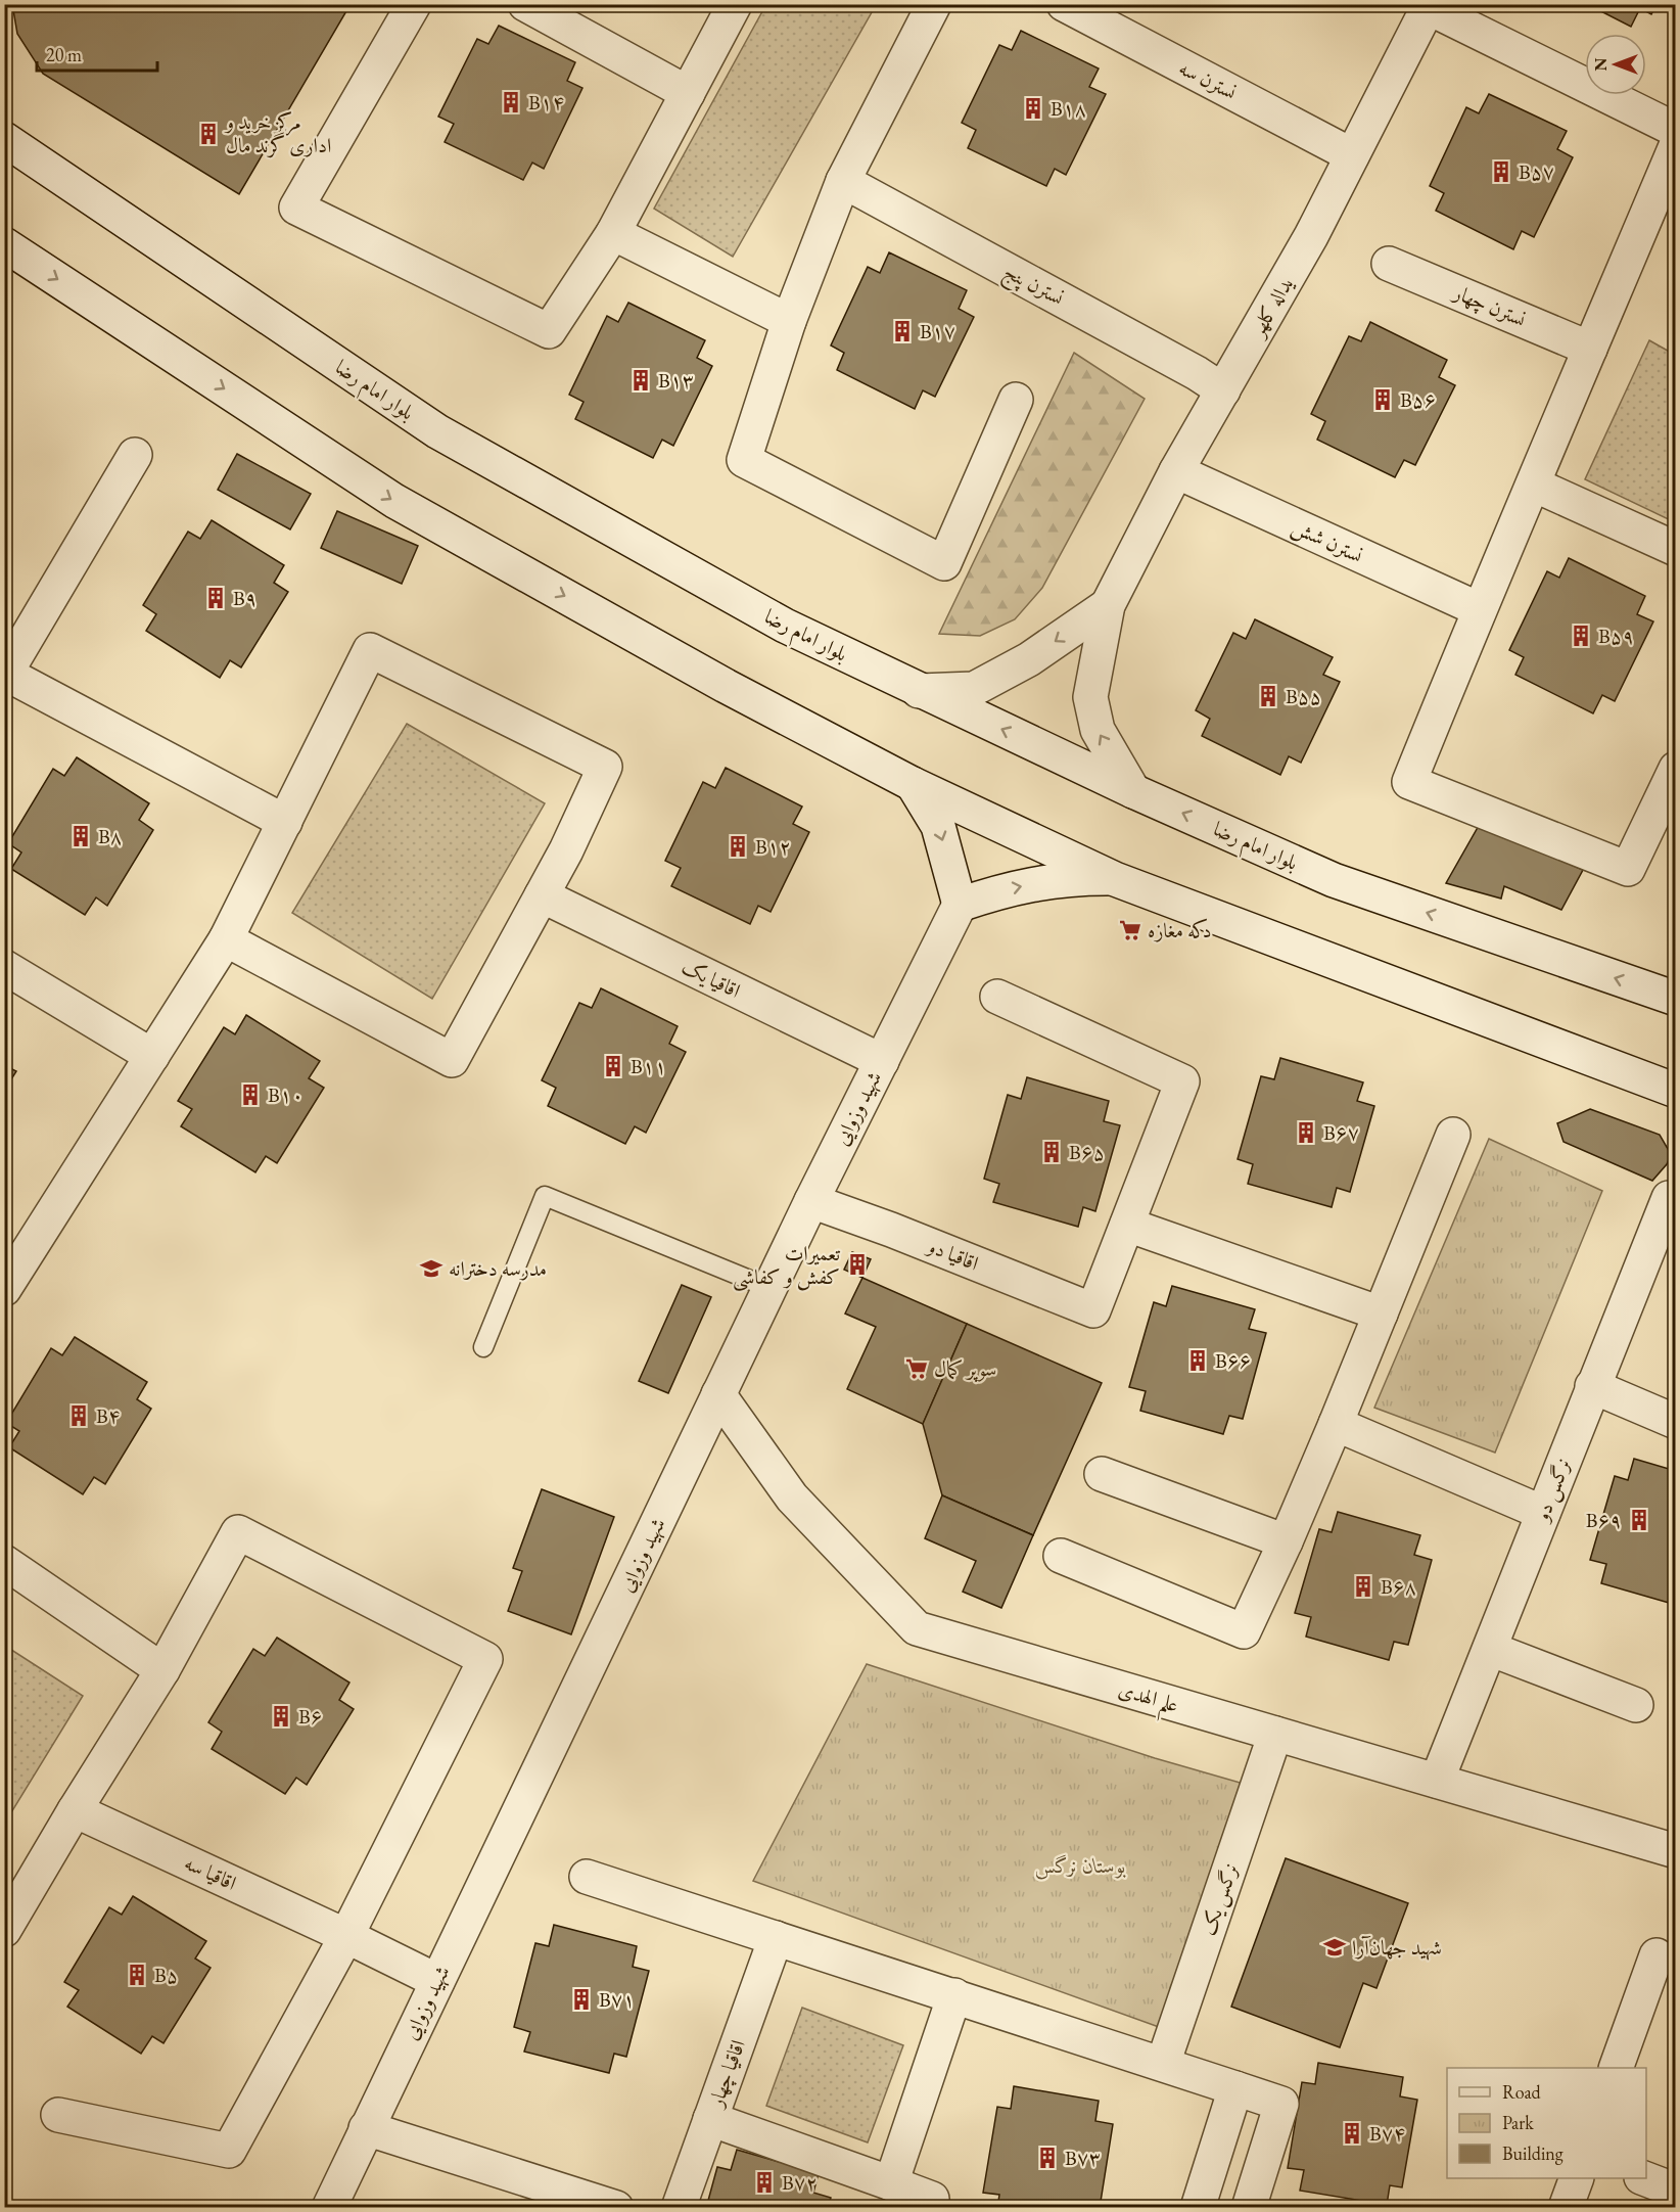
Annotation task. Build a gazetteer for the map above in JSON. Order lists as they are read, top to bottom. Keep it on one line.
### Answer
{"streets":{"street":["نسترن سه","نسترن پنج","نسترن چهار","یداله کلهر","بلوار امام رضا","نسترن شش","اقاقیا یک","شهید وزوایی","اقاقیا دو","نرگس دو","علم الهدی","اقاقیا سه","نرگس یک","اقاقیا چهار"]},"crossings":[["نسترن سه","یداله کلهر"],["نسترن پنج","یداله کلهر"],["یداله کلهر","بلوار امام رضا"],["یداله کلهر","نسترن شش"],["اقاقیا یک","شهید وزوایی"],["شهید وزوایی","اقاقیا دو"],["شهید وزوایی","علم الهدی"],["شهید وزوایی","اقاقیا سه"],["نرگس دو","علم الهدی"],["علم الهدی","نرگس یک"]],"parks":["بوستان نرگس"],"places":{"building":["B۱۴","B۱۸","مرکز خرید و اداری گرند مال","B۵۷","B۱۷","B۱۳","B۵۶","B۹","B۵۹","B۵۵","B۸","B۱۲","B۱۱","B۱۰","B۶۷","B۶۵","تعمیرات کفش و کفاشی","B۶۶","B۴","B۶۹","B۶۸","B۶","B۵","B۷۱","B۷۴","B۷۳","B۷۲"],"supermarket":["دکه مغازه","سوپر کمال"],"school or university":["مدرسه دخترانه","شهید جهان‌آرا"]},"legend":["Road","Park","Building"],"scale_bar":"20 m","north":"left"}
